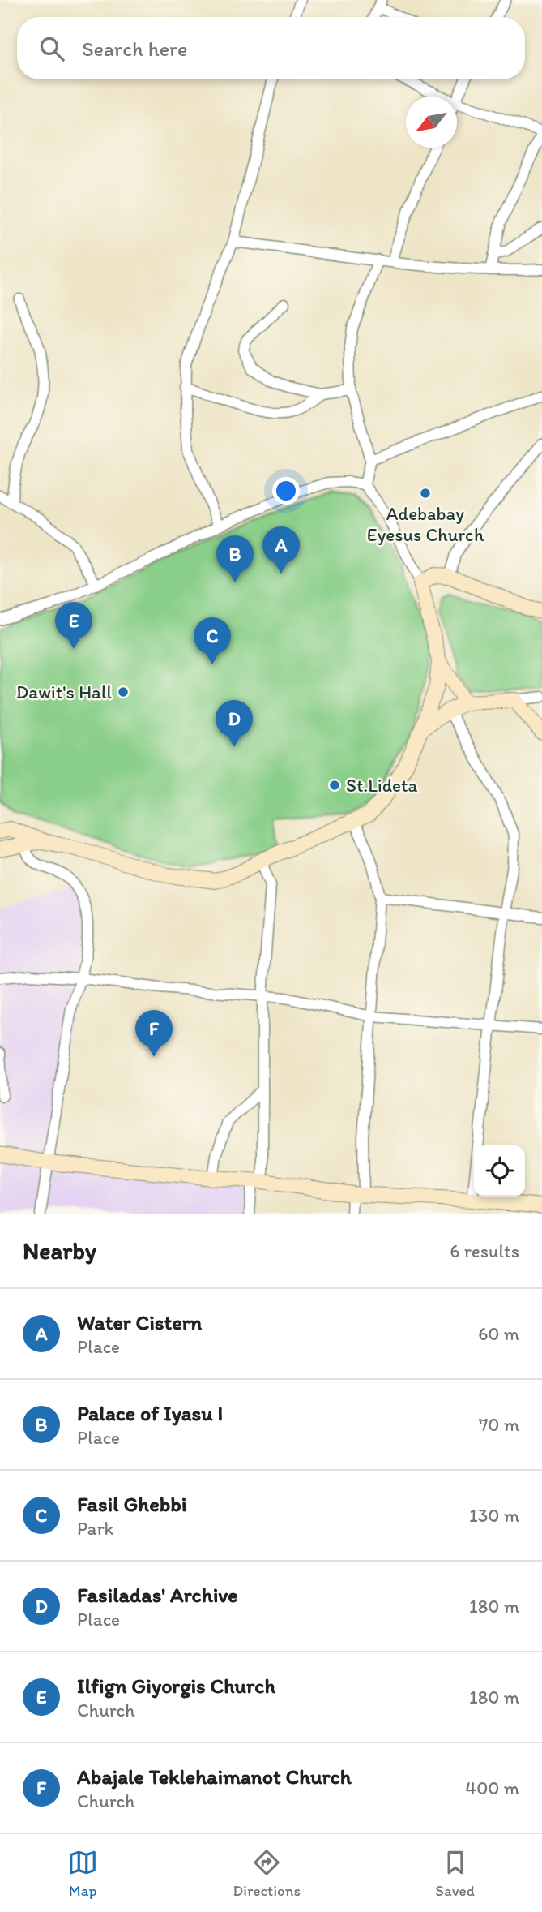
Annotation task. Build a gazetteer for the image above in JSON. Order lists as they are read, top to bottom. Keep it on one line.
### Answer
{"places":["Adebabay Eyesus Church","Dawit's Hall","St.Lideta"],"north":"bottom left","page":{"search":"Search here","pins":["A","B","E","C","D","F"],"heading":["Nearby","6 results"],"list":[{"mark":"A","name":"Water Cistern","note":"Place","value":"60 m"},{"mark":"B","name":"Palace of Iyasu I","note":"Place","value":"70 m"},{"mark":"C","name":"Fasil Ghebbi","note":"Park","value":"130 m"},{"mark":"D","name":"Fasiladas' Archive","note":"Place","value":"180 m"},{"mark":"E","name":"Ilfign Giyorgis Church","note":"Church","value":"180 m"},{"mark":"F","name":"Abajale Teklehaimanot Church","note":"Church","value":"400 m"}],"nav":["Map","Directions","Saved"]}}
